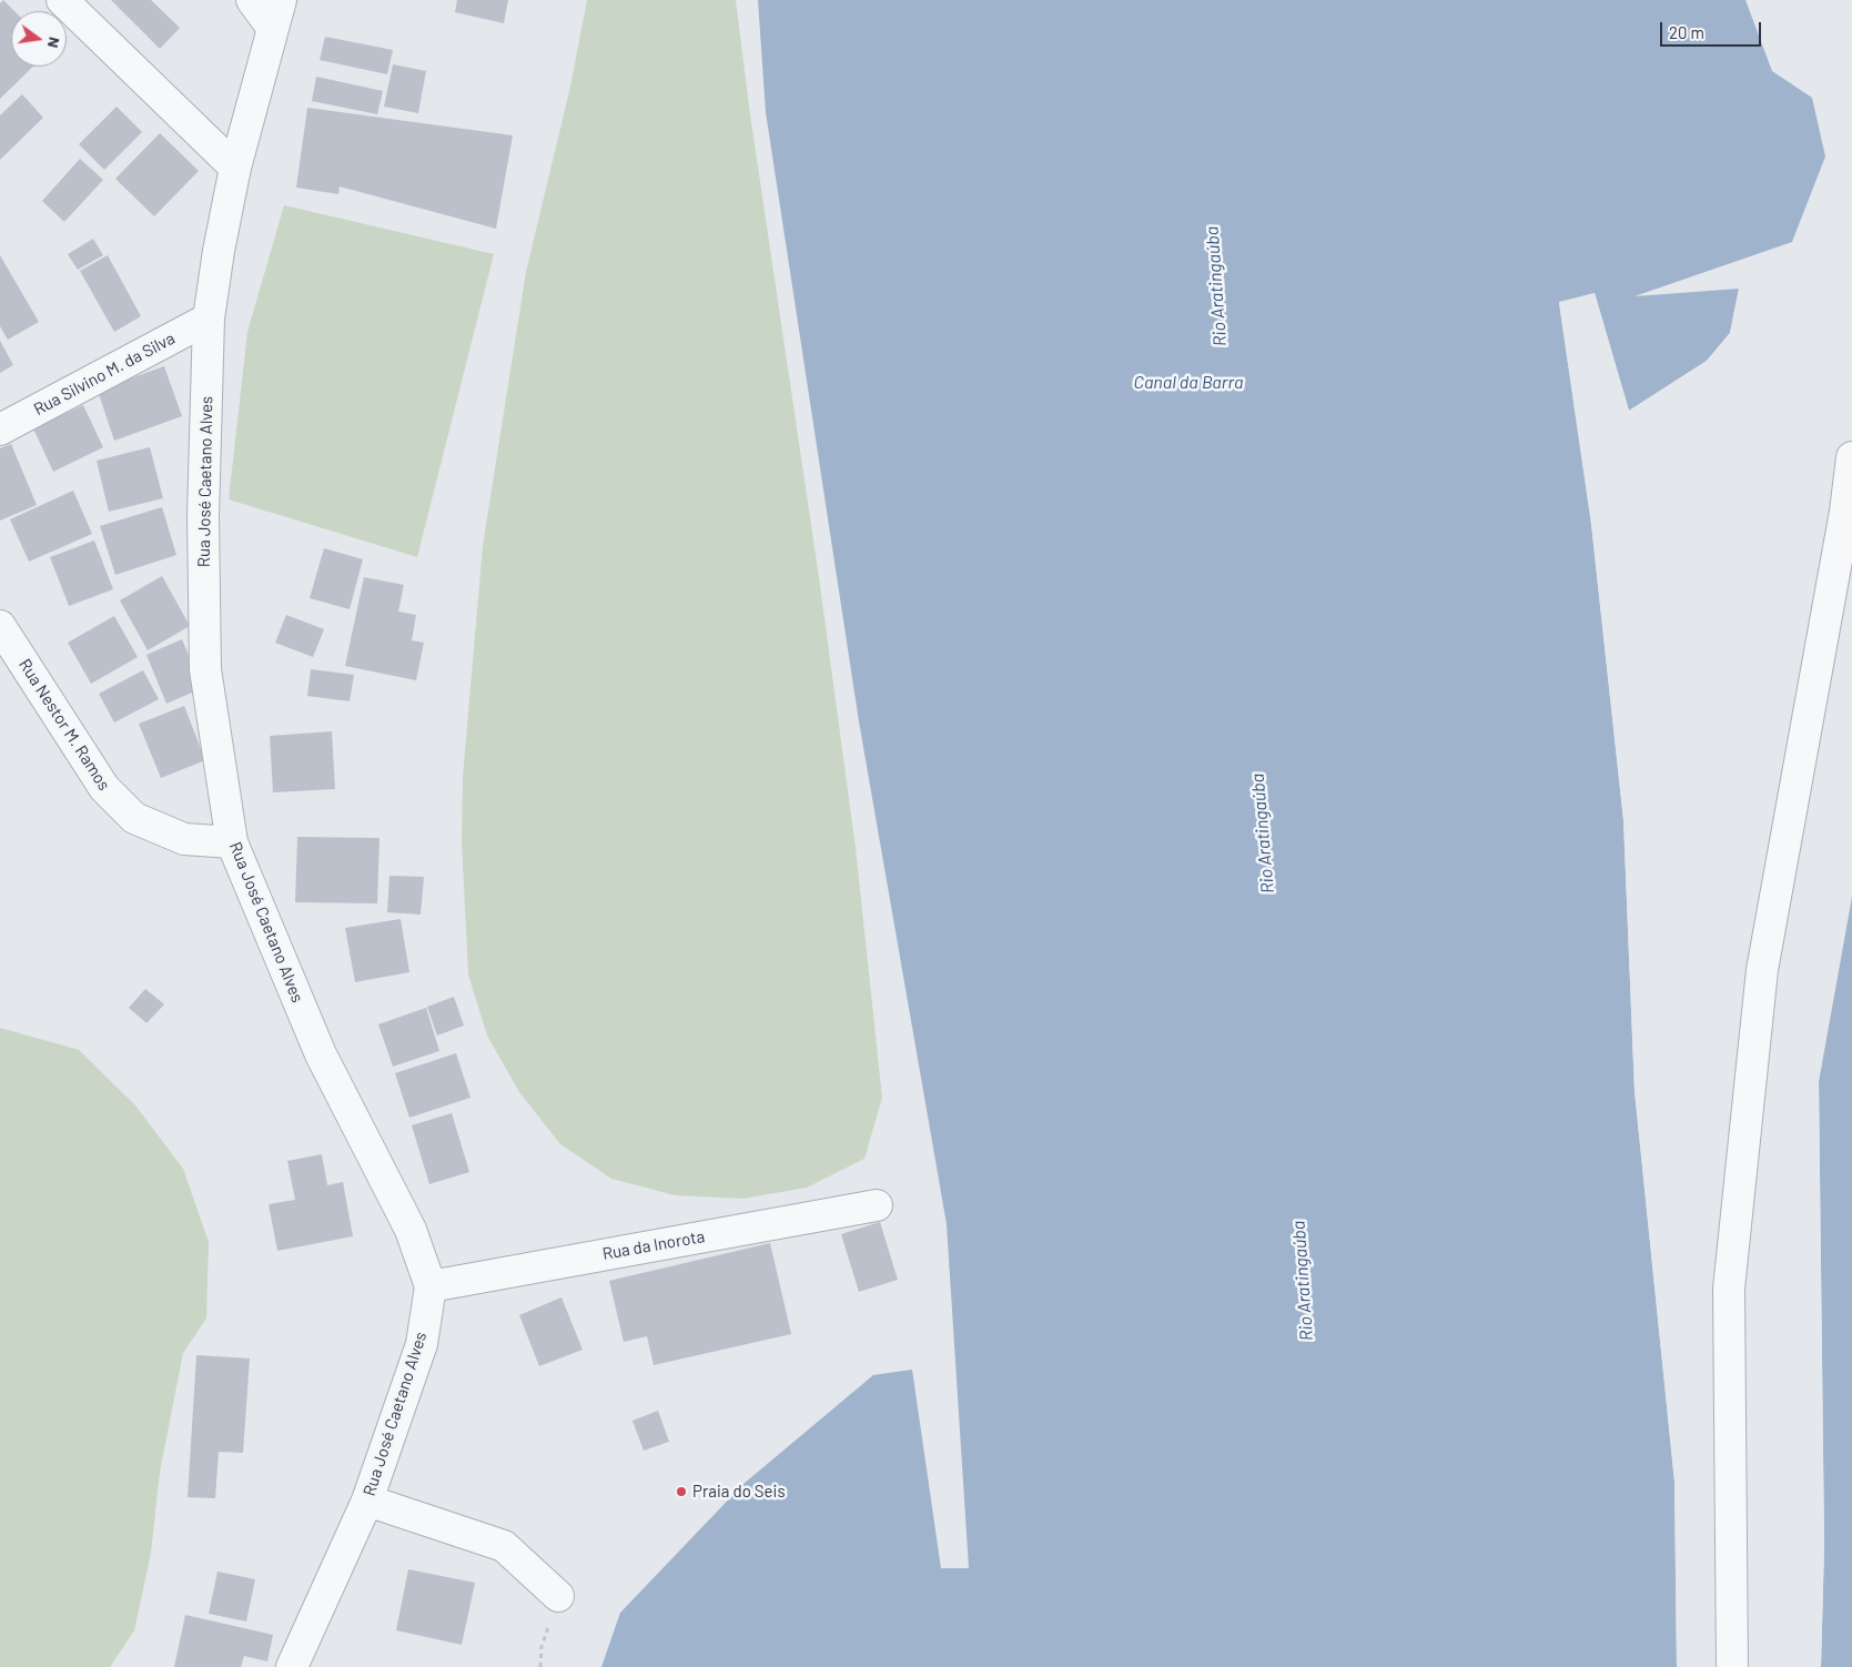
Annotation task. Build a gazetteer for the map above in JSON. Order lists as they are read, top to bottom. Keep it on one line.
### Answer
{"streets":{"street":["Rua Silvino M. da Silva","Rua José Caetano Alves","Rua Nestor M. Ramos","Rua da Inorota"]},"crossings":[["Rua Silvino M. da Silva","Rua José Caetano Alves"],["Rua José Caetano Alves","Rua Nestor M. Ramos"],["Rua José Caetano Alves","Rua da Inorota"]],"water":["Rio Aratingaúba","Canal da Barra"],"places":["Praia do Seis"],"scale_bar":"20 m","north":"right"}
